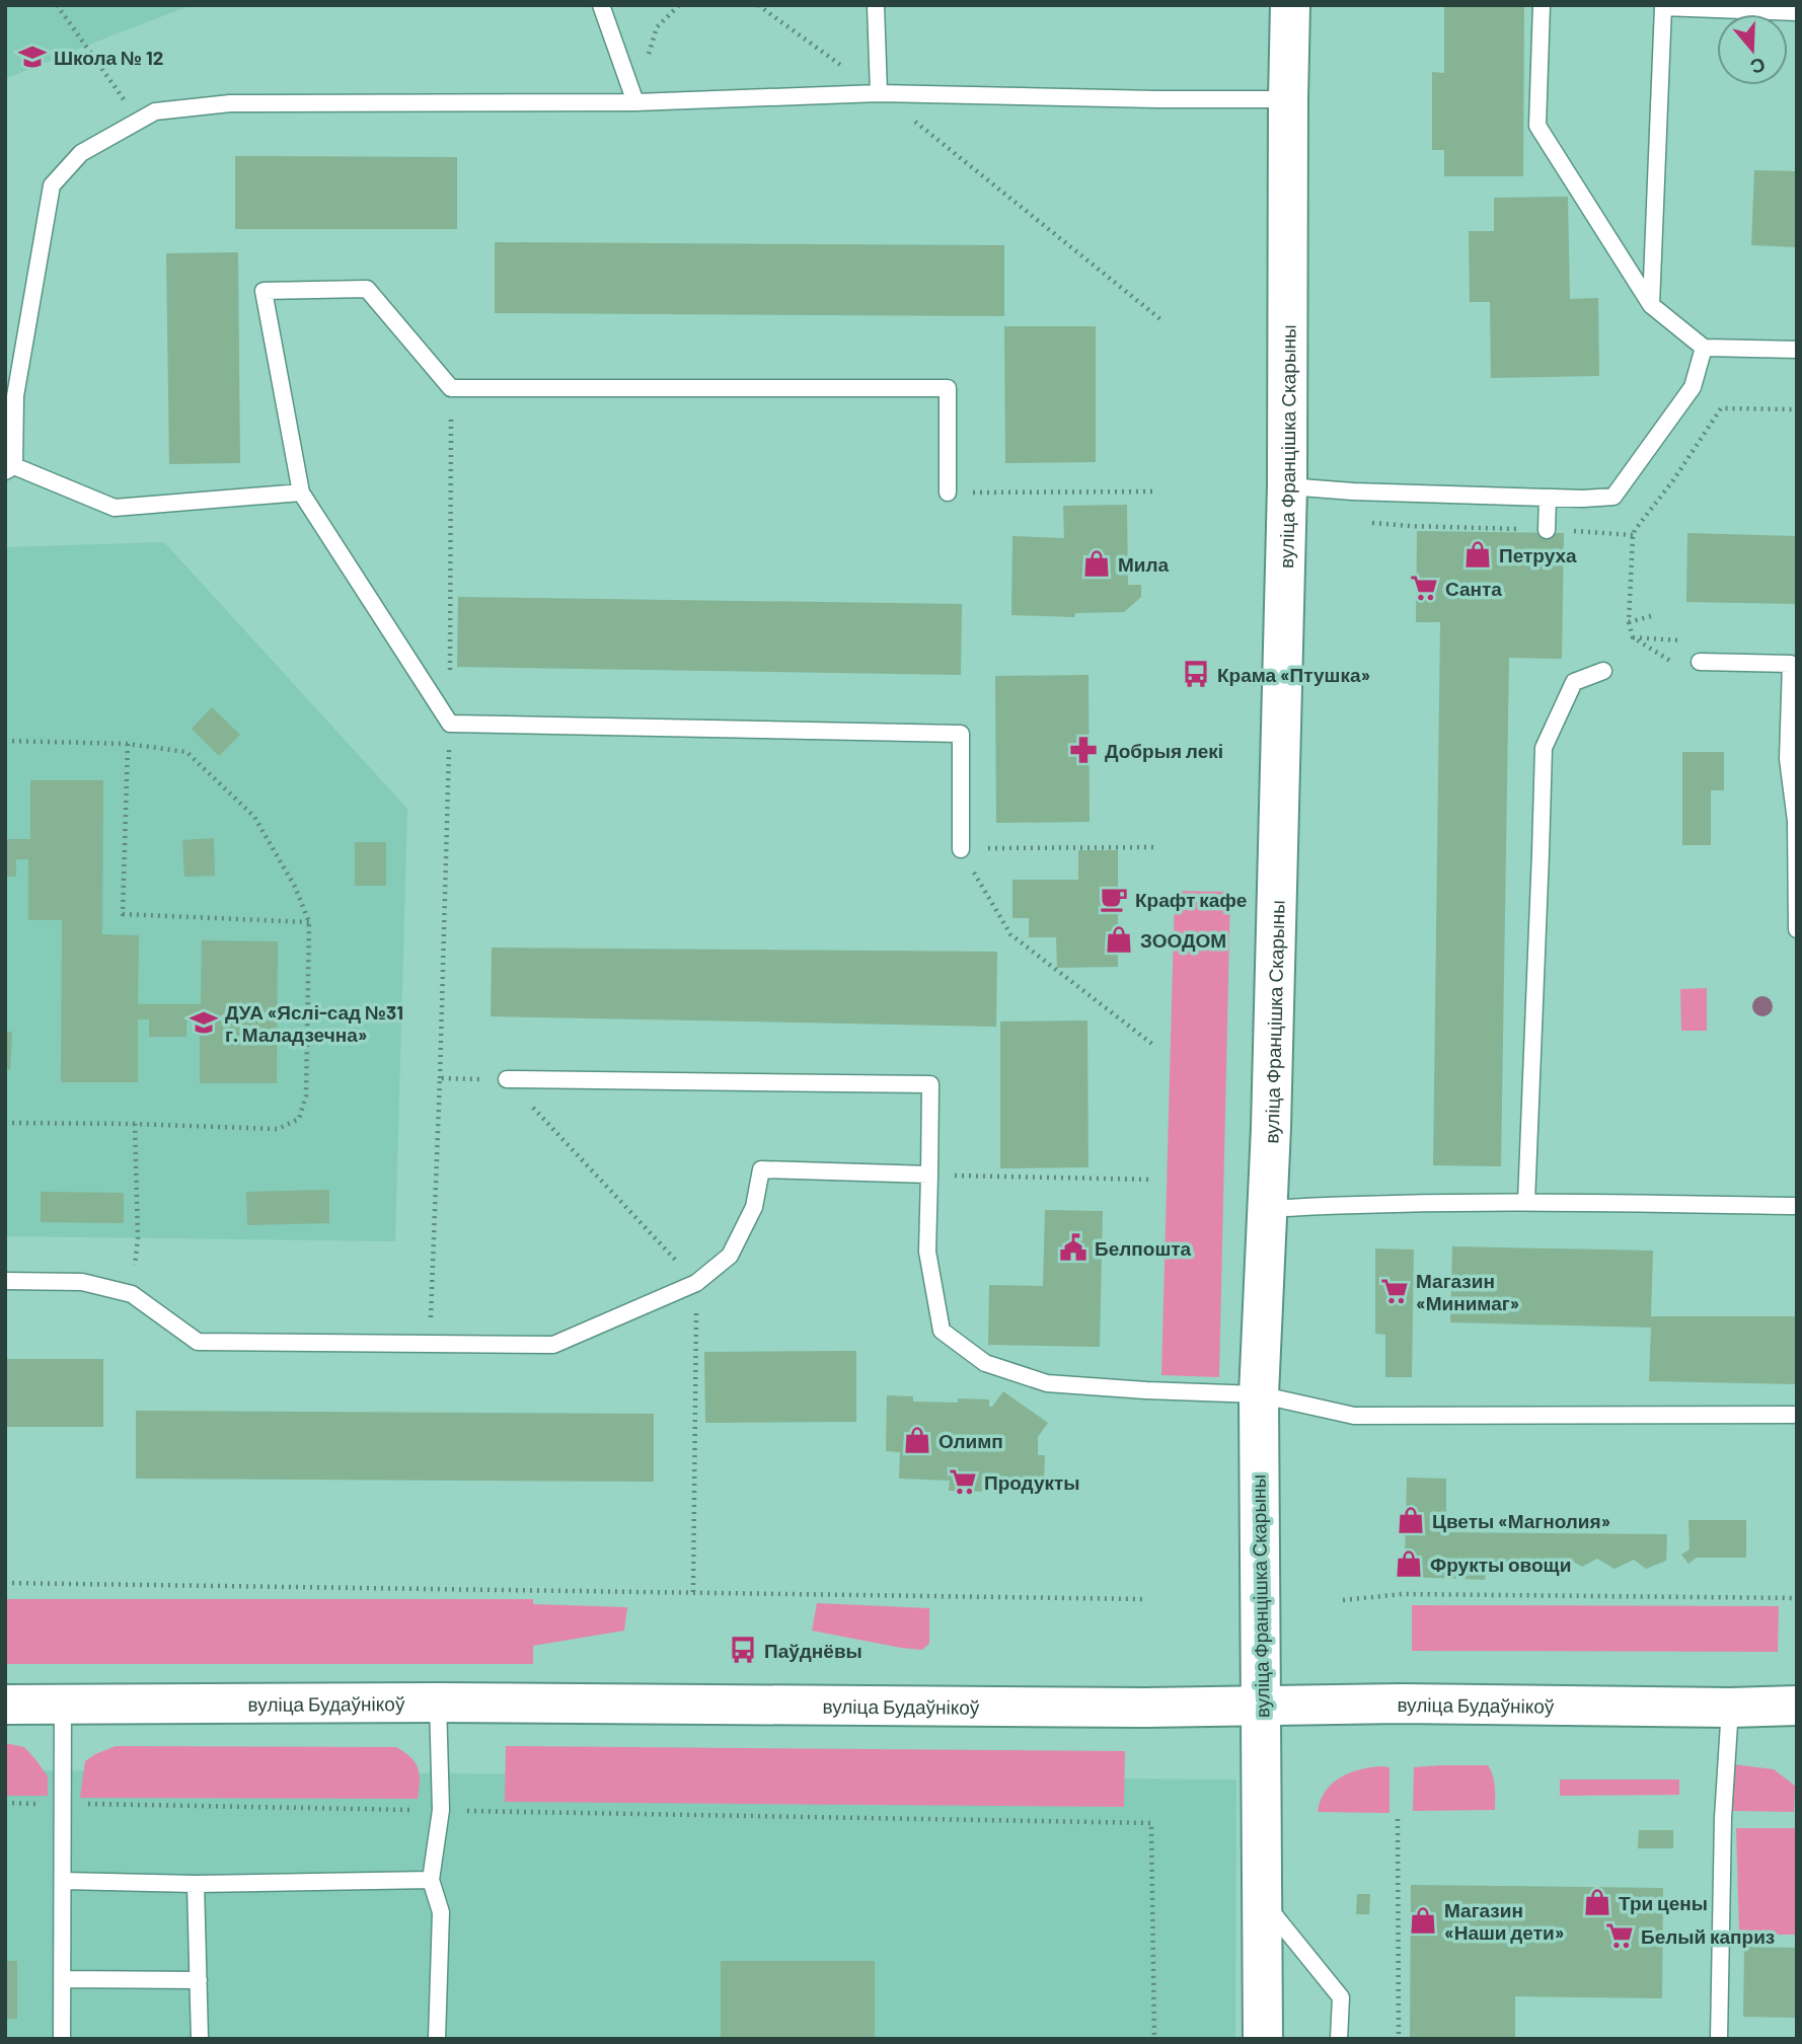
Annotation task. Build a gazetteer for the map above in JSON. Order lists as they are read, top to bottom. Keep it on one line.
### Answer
{"streets":{"main road":["вуліца Францішка Скарыны","вуліца Будаўнікоў"]},"crossings":[["вуліца Францішка Скарыны","вуліца Будаўнікоў"]],"places":{"school or university":["Школа № 12","ДУА «Яслі-сад №31 г. Маладзечна»"],"shop":["Петруха","Мила","ЗООДОМ","Олимп","Цветы «Магнолия»","Фрукты овощи","Три цены","Магазин «Наши дети»"],"supermarket":["Санта","Магазин «Минимаг»","Продукты","Белый каприз"],"bus stop":["Крама «Птушка»","Паўднёвы"],"pharmacy":["Добрыя лекі"],"cafe":["Крафт кафе"],"public building":["Белпошта"]},"north":"bottom"}
